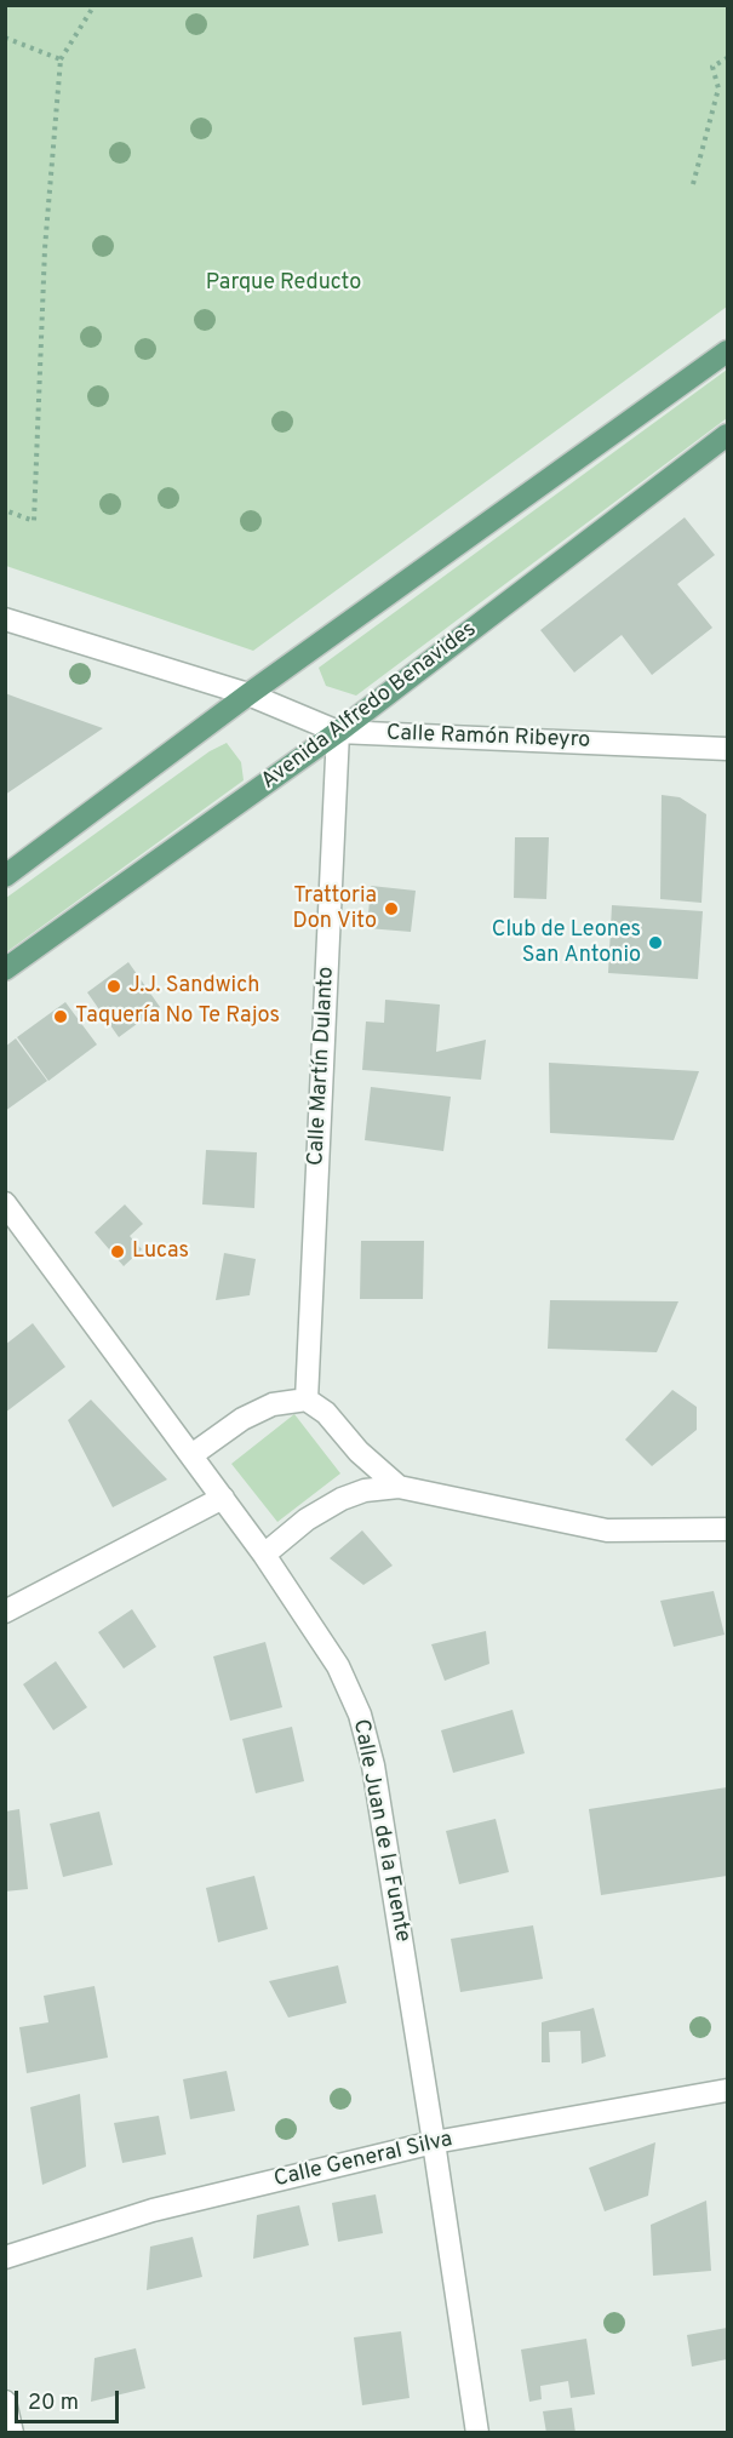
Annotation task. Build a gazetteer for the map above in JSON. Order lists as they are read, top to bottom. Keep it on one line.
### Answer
{"streets":{"main road":["Avenida Alfredo Benavides"],"street":["Calle Ramón Ribeyro","Calle Martín Dulanto","Calle Juan de la Fuente","Calle General Silva"]},"crossings":[["Avenida Alfredo Benavides","Calle Ramón Ribeyro"],["Avenida Alfredo Benavides","Calle Martín Dulanto"],["Calle Ramón Ribeyro","Calle Martín Dulanto"],["Calle Juan de la Fuente","Calle General Silva"]],"parks":["Parque Reducto"],"places":["Trattoria Don Vito","Club de Leones San Antonio","J.J. Sandwich","Taquería No Te Rajos","Lucas"],"scale_bar":"20 m"}
